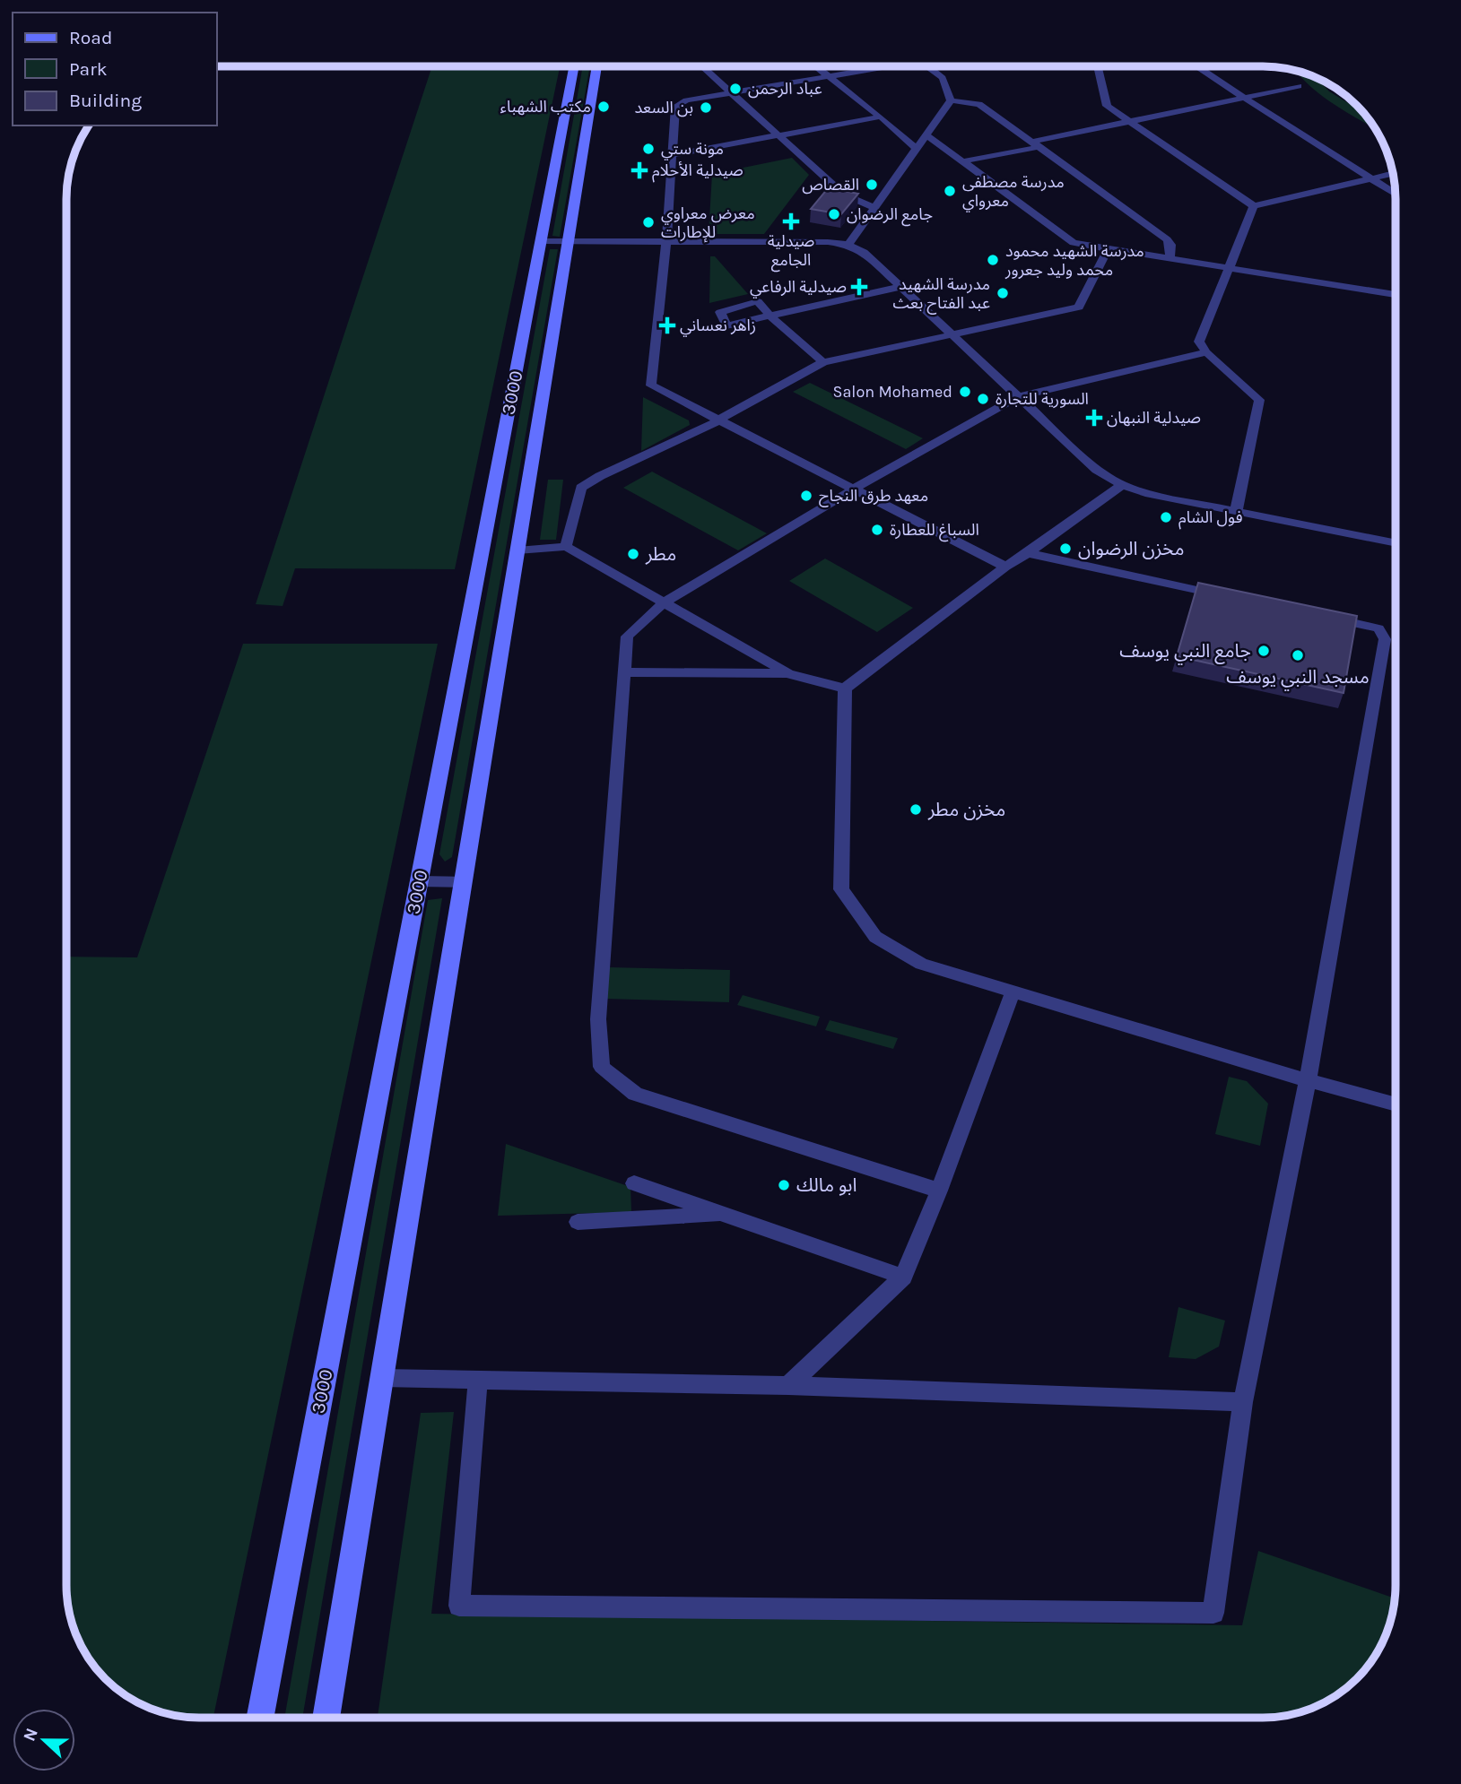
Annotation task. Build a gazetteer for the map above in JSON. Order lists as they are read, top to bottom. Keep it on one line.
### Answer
{"streets":{"street":["3000"]},"places":{"other":["عباد الرحمن","مكتب الشهباء","بن السعد","مونة ستي","القصاص","مدرسة مصطفى معرواي","جامع الرضوان","معرض معراوي للإطارات","مدرسة الشهيد محمود محمد وليد جعرور","مدرسة الشهيد عبد الفتاح بعث","Salon Mohamed","السورية للتجارة","معهد طرق النجاح","فول الشام","السباغ للعطارة","مخزن الرضوان","مطر","جامع النبي يوسف","مسجد النبي يوسف","مخزن مطر","ابو مالك"],"health":["صيدلية الأحلام","صيدلية الجامع","صيدلية الرفاعي","زاهر نعساني","صيدلية النبهان"]},"legend":["Road","Park","Building"],"north":"left"}
